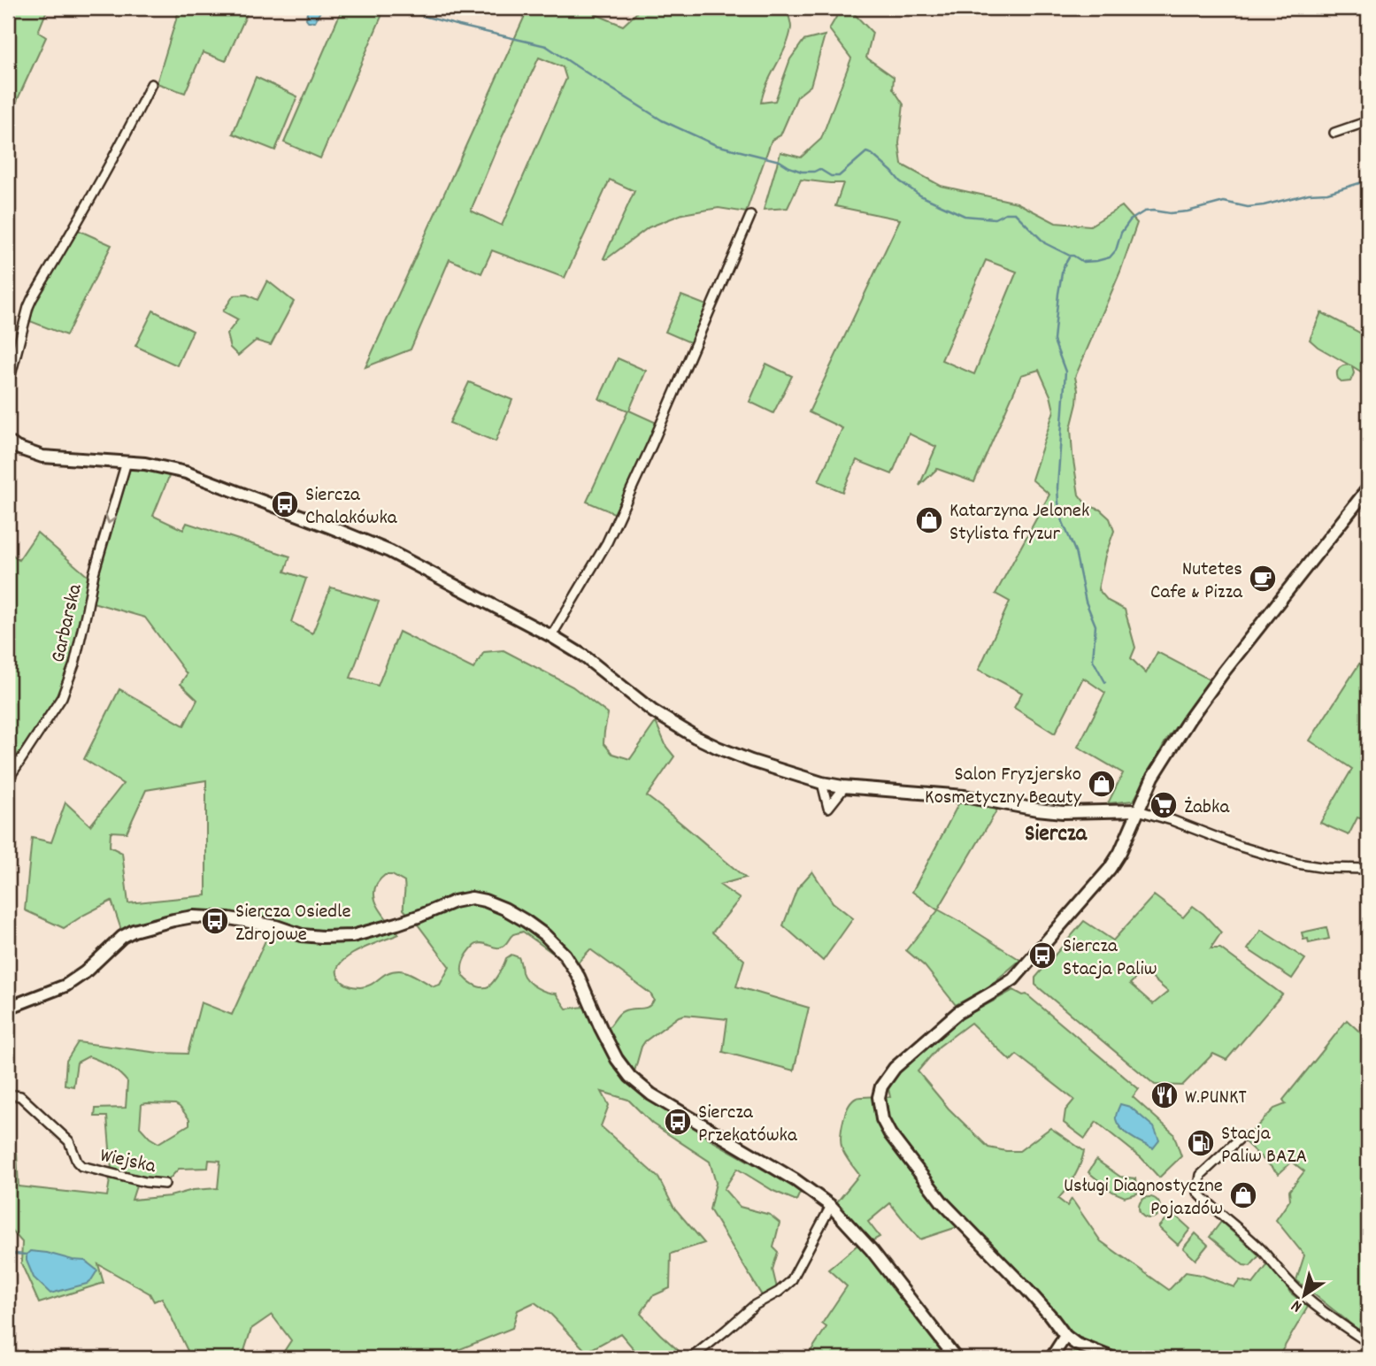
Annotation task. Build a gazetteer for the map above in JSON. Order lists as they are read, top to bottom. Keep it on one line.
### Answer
{"streets":{"street":["Garbarska","Wiejska"]},"one_way":["Garbarska"],"districts":["Siercza"],"places":{"bus stop":["Siercza Chalakówka","Siercza Osiedle Zdrojowe","Siercza Stacja Paliw","Siercza Przekatówka"],"shop":["Katarzyna Jelonek Stylista fryzur","Salon Fryzjersko Kosmetyczny Beauty","Usługi Diagnostyczne Pojazdów"],"cafe":["Nutetes Cafe & Pizza"],"supermarket":["Żabka"],"restaurant":["W.PUNKT"],"fuel station":["Stacja Paliw BAZA"]},"north":"bottom left"}
